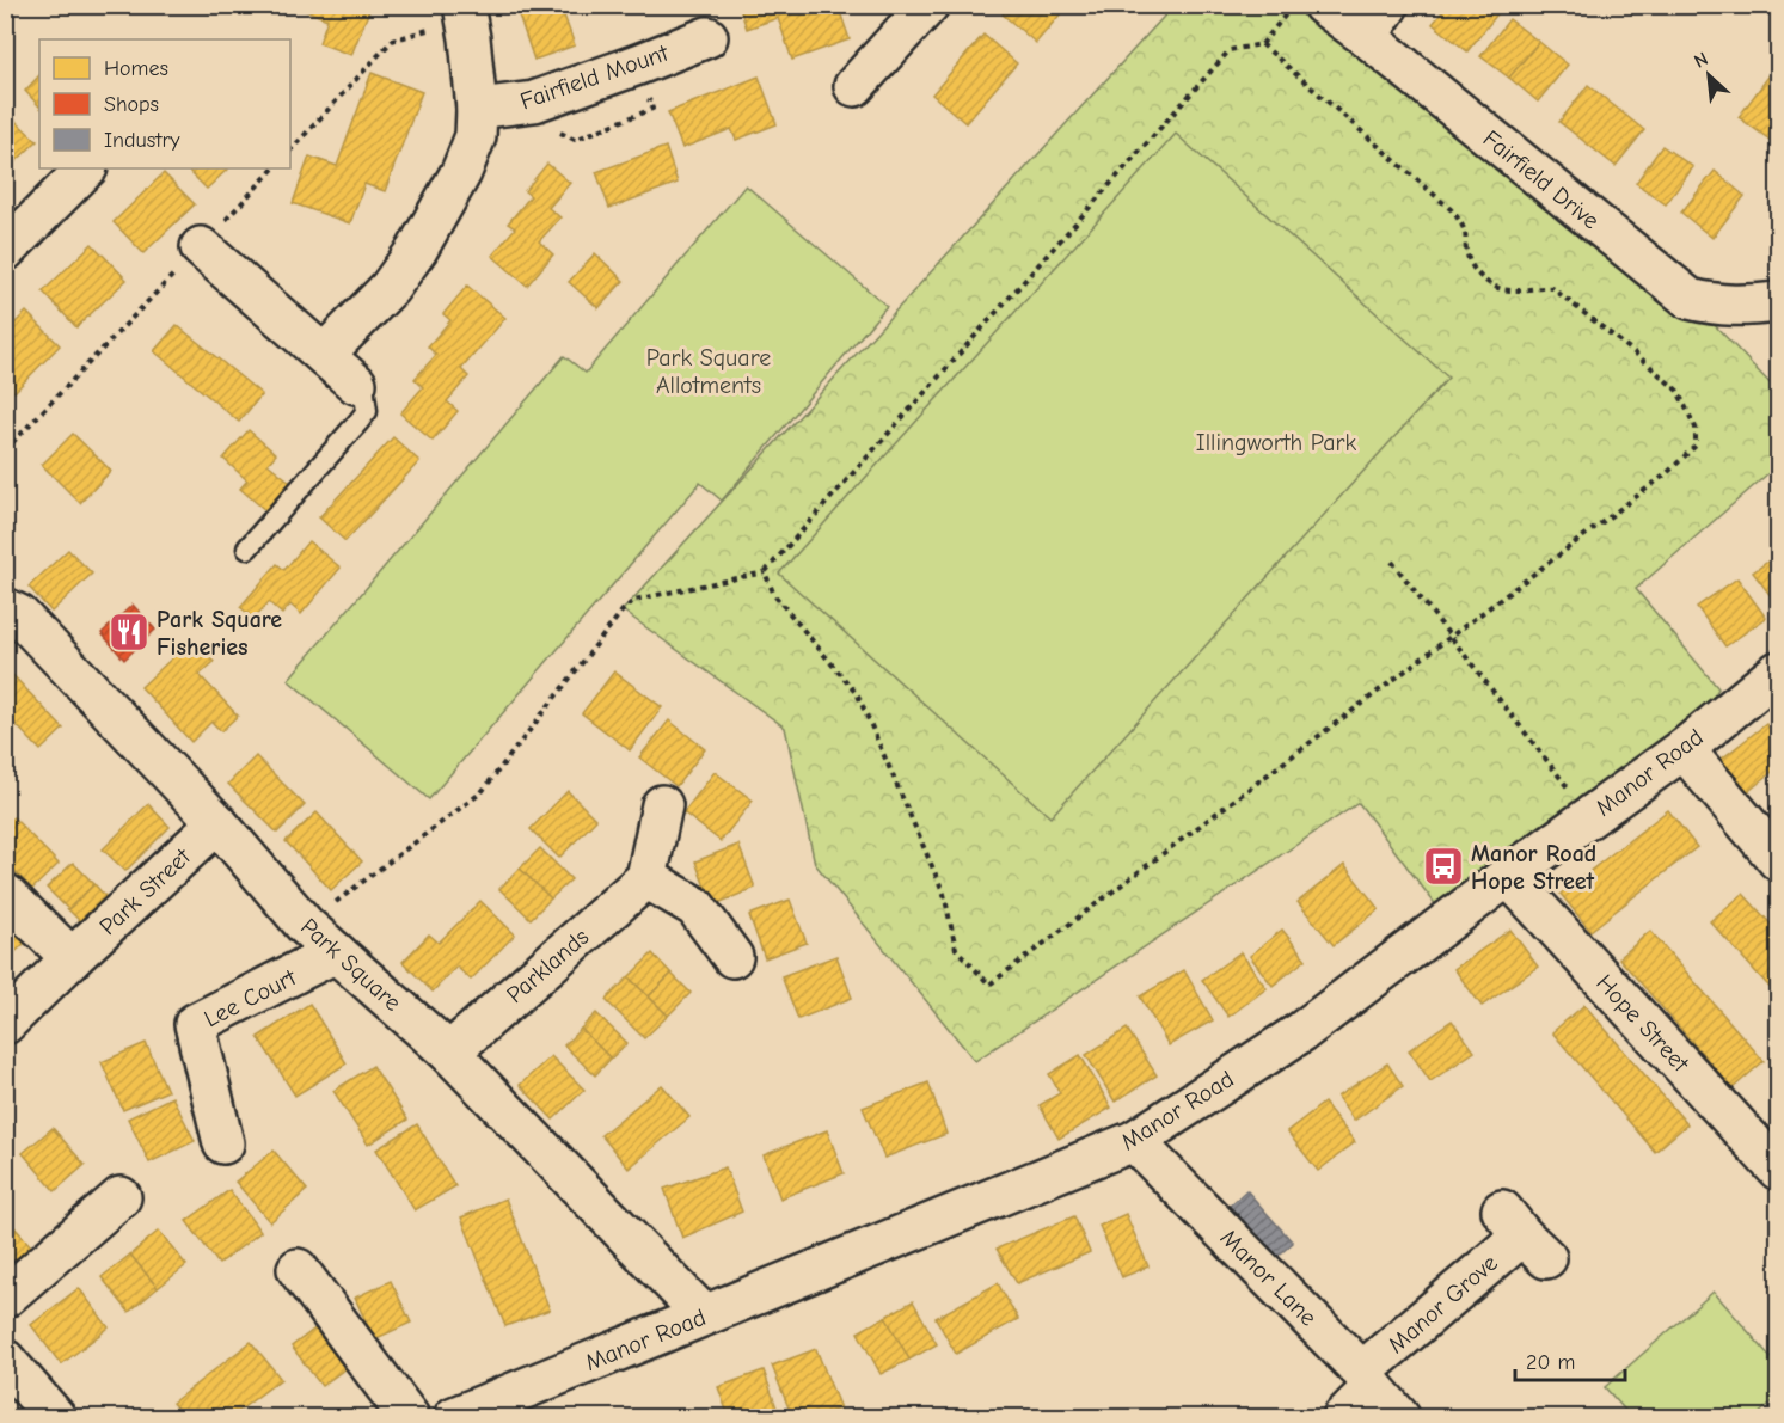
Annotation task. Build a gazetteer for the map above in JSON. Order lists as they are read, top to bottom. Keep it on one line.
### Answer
{"streets":{"street":["Fairfield Mount","Fairfield Drive","Manor Road","Park Street","Park Square","Parklands","Lee Court","Hope Street","Manor Lane","Manor Grove"]},"crossings":[["Manor Road","Park Square"],["Manor Road","Hope Street"],["Manor Road","Manor Lane"],["Park Street","Park Square"],["Park Square","Parklands"],["Park Square","Lee Court"],["Manor Lane","Manor Grove"]],"parks":["Park Square Allotments","Illingworth Park"],"places":{"restaurant":["Park Square Fisheries"],"bus stop":["Manor Road Hope Street"]},"legend":["Homes","Shops","Industry"],"scale_bar":"20 m","north":"top left"}
